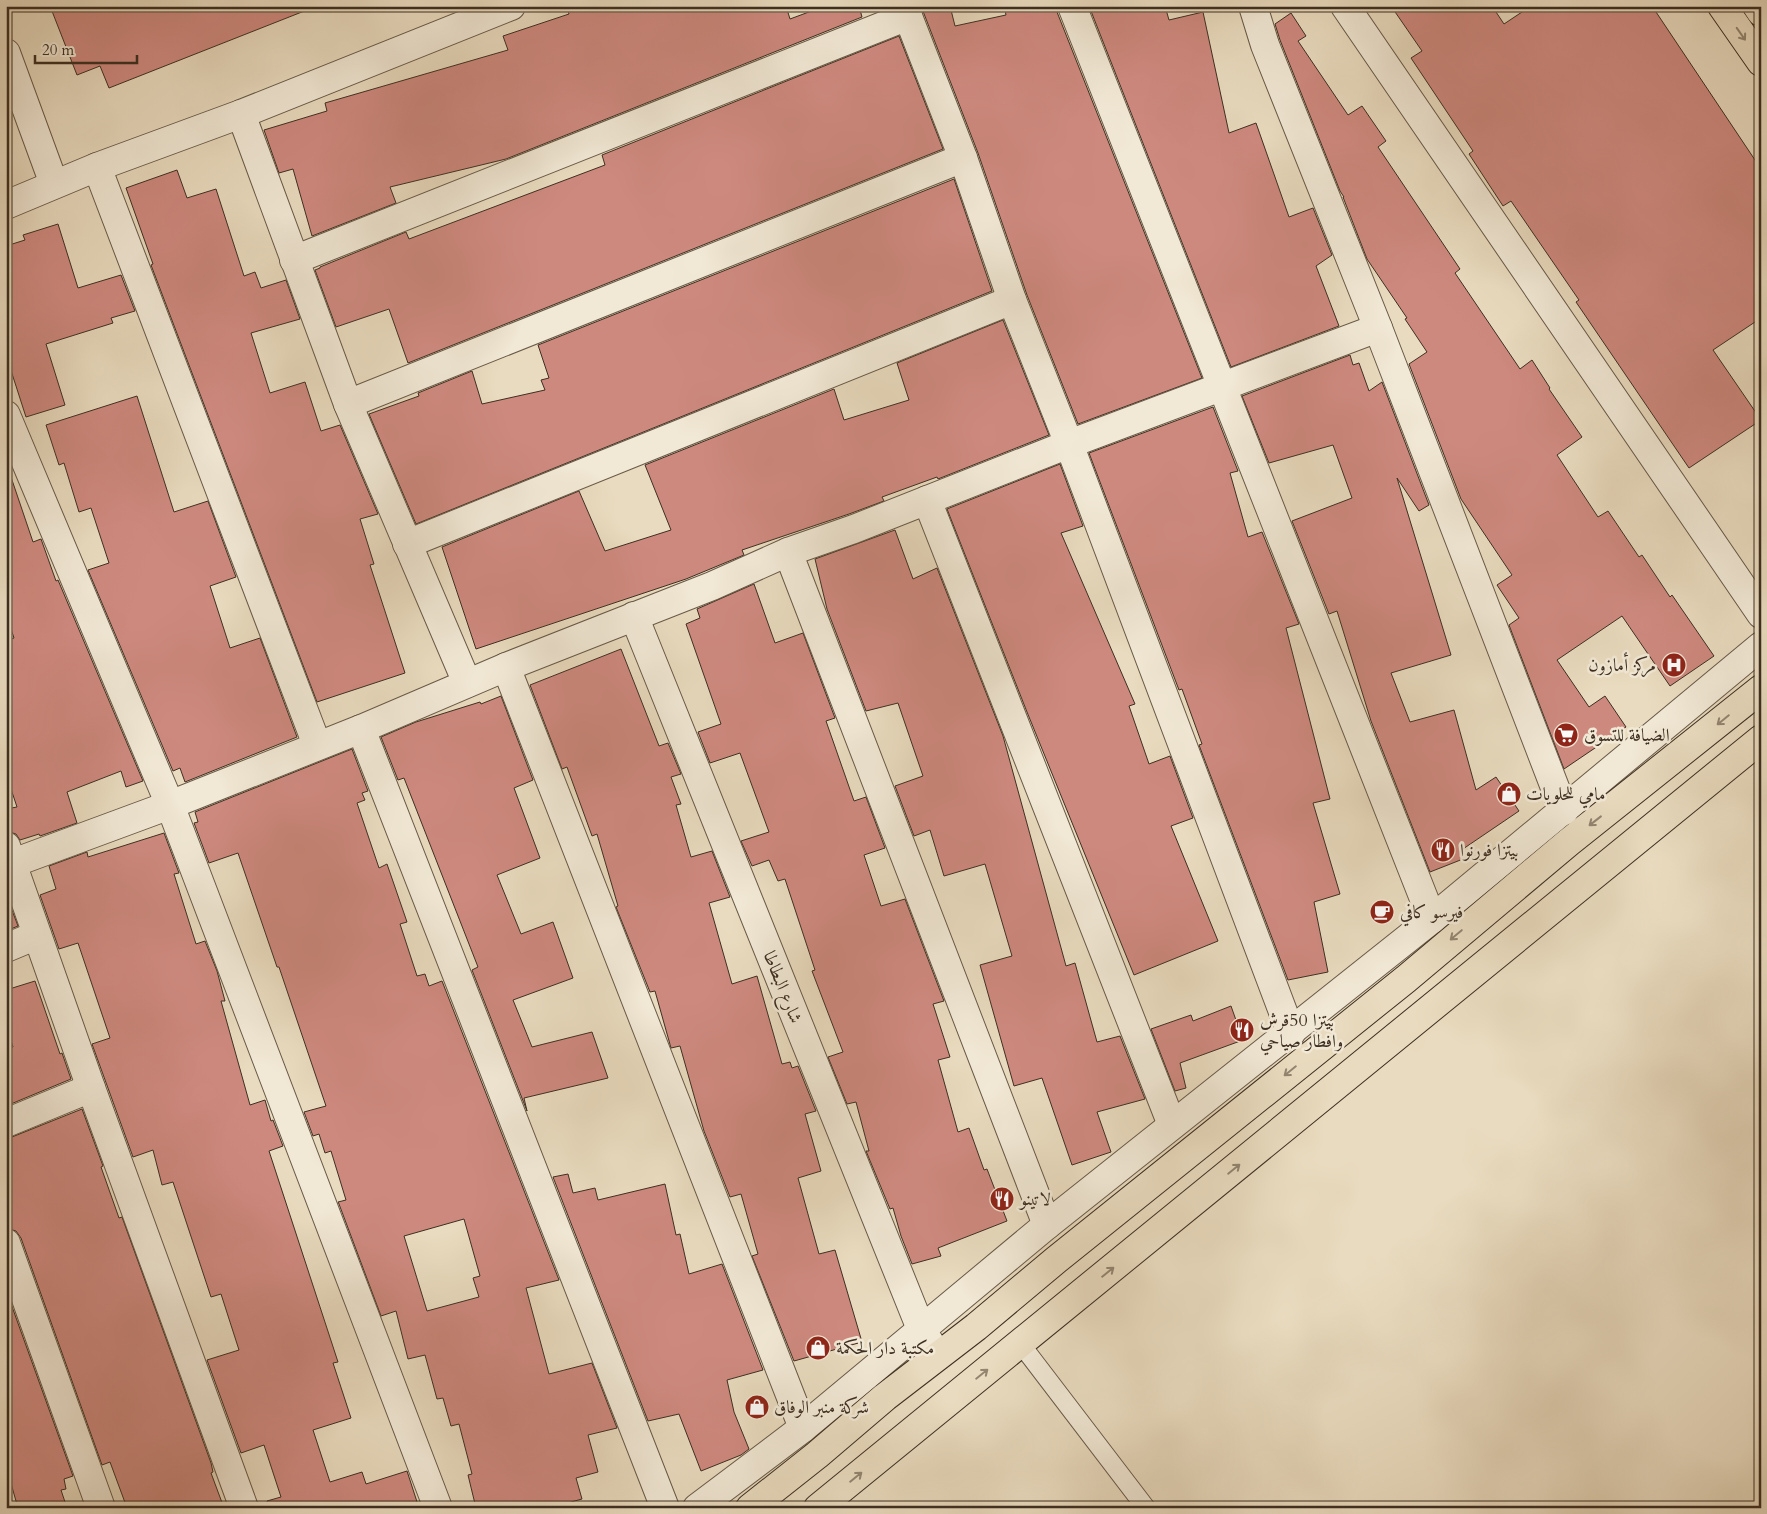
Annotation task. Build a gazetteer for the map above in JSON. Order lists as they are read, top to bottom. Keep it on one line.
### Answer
{"streets":{"street":["شارع البطاطا"]},"places":{"hospital":["مركز أمازون"],"supermarket":["الضيافة للتسوق"],"shop":["مامي للحلويات","مكتبة دار الحكمة","شركة منبر الوفاق"],"restaurant":["بيتزا فورنوا","بيتزا 50قرش وافطار صياحي","لاتينو"],"cafe":["فيرسو كافي"]},"scale_bar":"20 m"}
